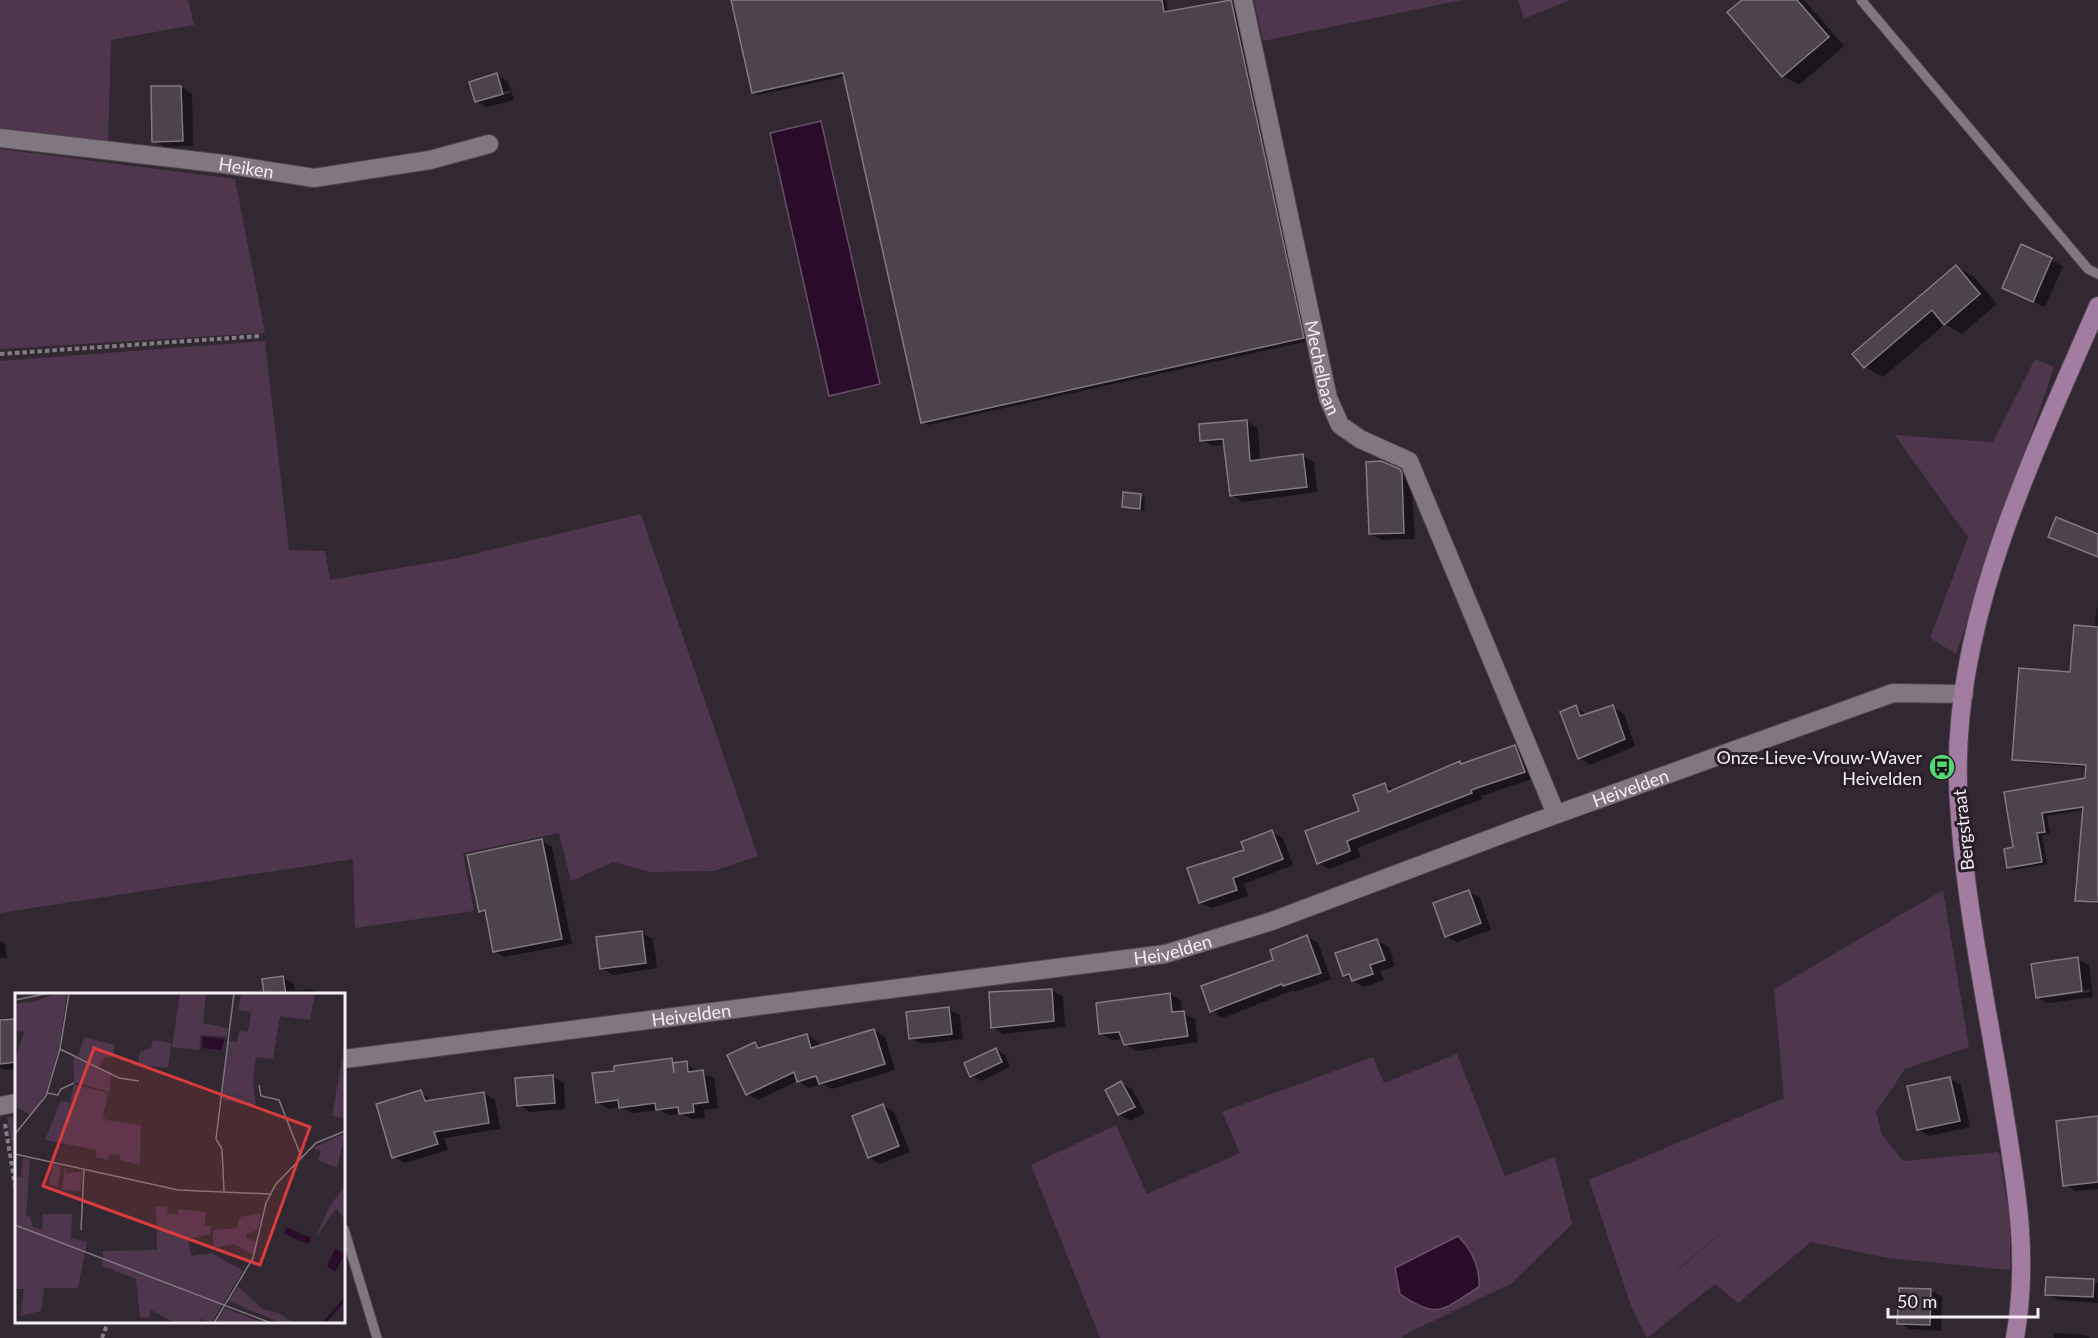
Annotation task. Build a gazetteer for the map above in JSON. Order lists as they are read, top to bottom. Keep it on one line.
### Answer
{"streets":{"street":["Heiken","Mechelbaan","Heivelden","Bergstraat"]},"crossings":[["Mechelbaan","Heivelden"],["Heivelden","Bergstraat"]],"places":{"bus stop":["Onze-Lieve-Vrouw-Waver Heivelden"]},"scale_bar":"50 m"}
